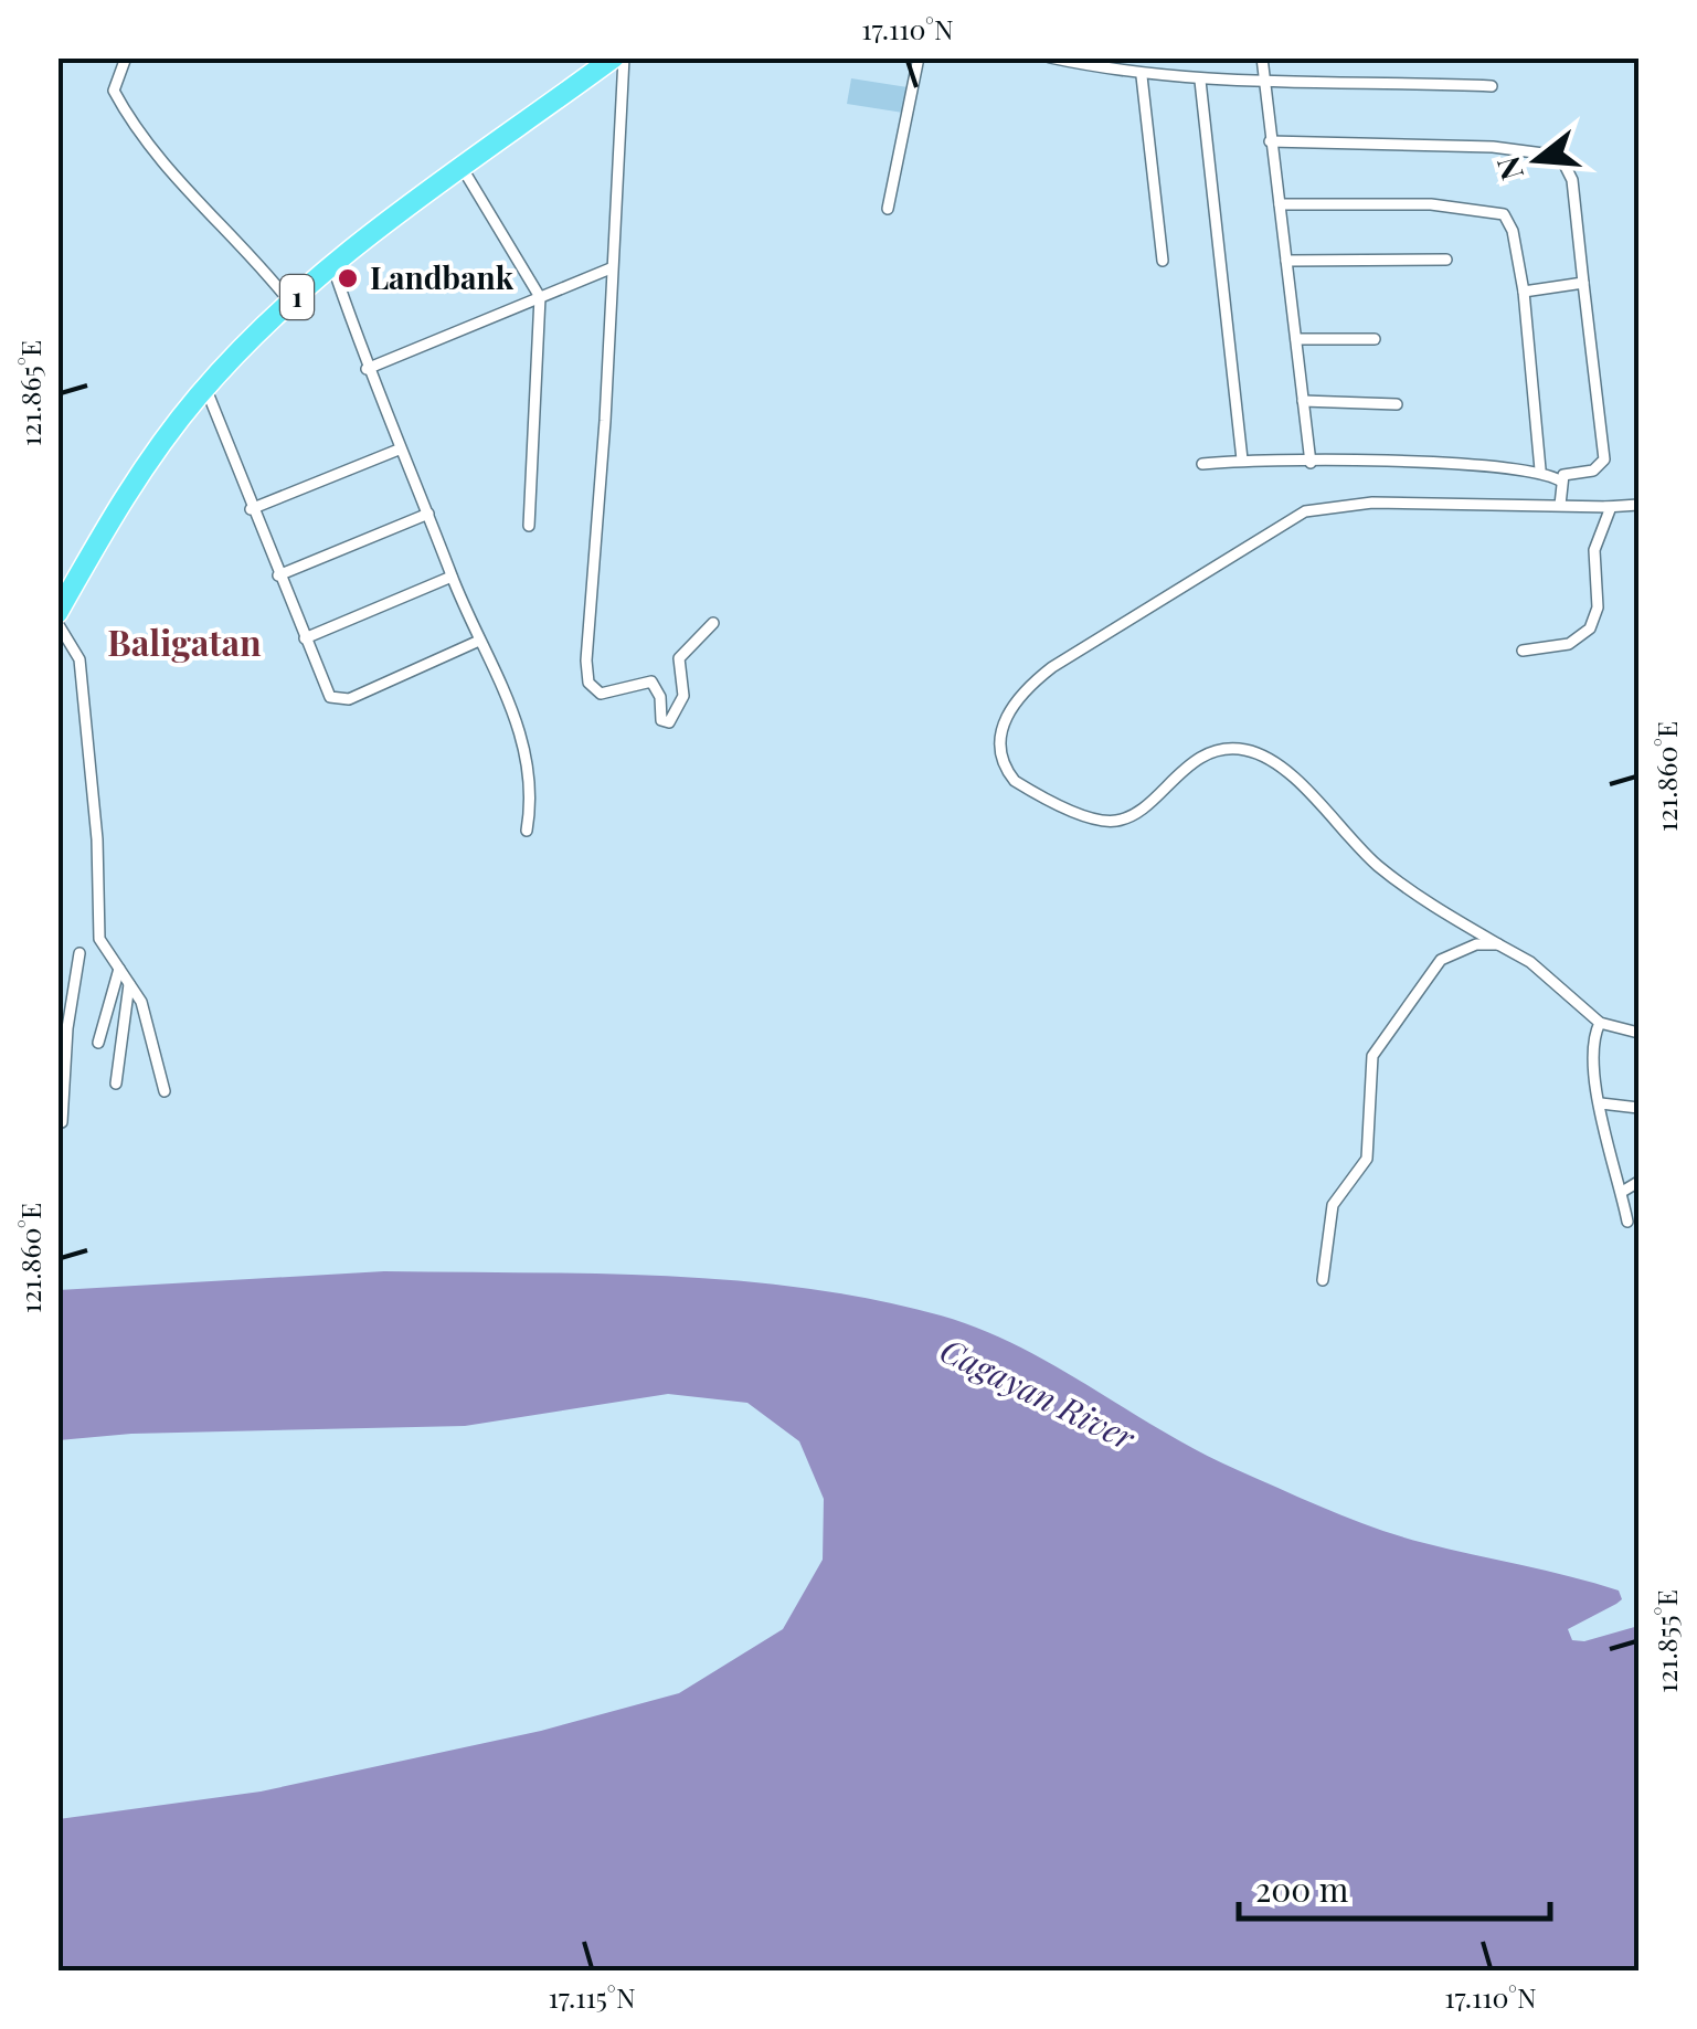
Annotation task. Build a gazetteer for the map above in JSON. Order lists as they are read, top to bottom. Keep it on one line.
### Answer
{"streets":{"highway":["1"]},"districts":["Baligatan"],"water":["Cagayan River"],"places":["Landbank"],"scale_bar":"200 m","north":"left","coordinates":["17.110°N","121.865°E","121.860°E","121.855°E","17.115°N"]}
